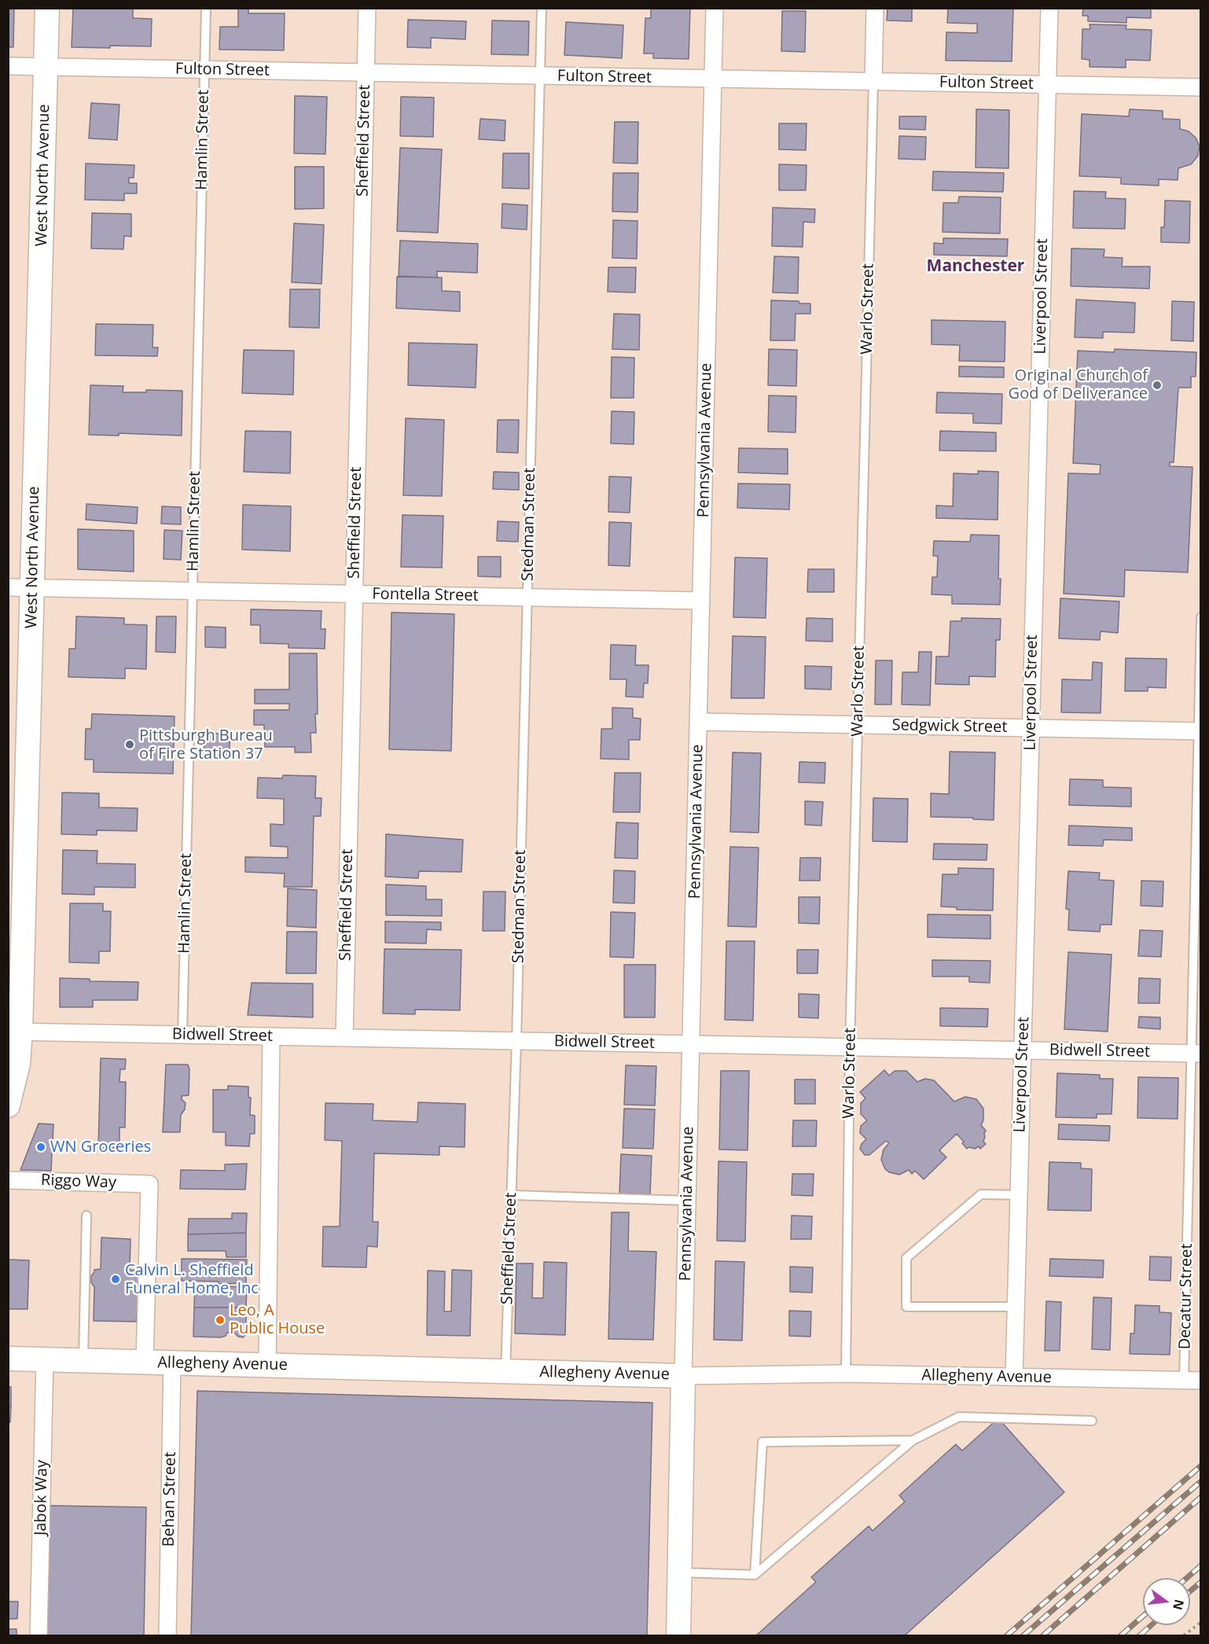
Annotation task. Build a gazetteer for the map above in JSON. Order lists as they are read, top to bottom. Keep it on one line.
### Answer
{"streets":{"street":["Fulton Street","Sheffield Street","West North Avenue","Liverpool Street","Warlo Street","Pennsylvania Avenue","Fontella Street","Sedgwick Street","Bidwell Street","Riggo Way","Allegheny Avenue","Jabok Way","Behan Street"],"lane":["Hamlin Street","Stedman Street","Decatur Street"]},"crossings":[["Fulton Street","Hamlin Street"],["Fulton Street","Sheffield Street"],["Fulton Street","West North Avenue"],["Fulton Street","Liverpool Street"],["Fulton Street","Warlo Street"],["Fulton Street","Pennsylvania Avenue"],["Fulton Street","Stedman Street"],["Hamlin Street","Fontella Street"],["Hamlin Street","Bidwell Street"],["Sheffield Street","Stedman Street"],["Sheffield Street","Fontella Street"],["Sheffield Street","Bidwell Street"],["Sheffield Street","Allegheny Avenue"],["West North Avenue","Fontella Street"],["West North Avenue","Bidwell Street"],["Liverpool Street","Sedgwick Street"],["Liverpool Street","Bidwell Street"],["Liverpool Street","Allegheny Avenue"],["Warlo Street","Sedgwick Street"],["Warlo Street","Bidwell Street"],["Warlo Street","Allegheny Avenue"],["Pennsylvania Avenue","Fontella Street"],["Pennsylvania Avenue","Sedgwick Street"],["Pennsylvania Avenue","Bidwell Street"],["Pennsylvania Avenue","Allegheny Avenue"],["Stedman Street","Fontella Street"],["Stedman Street","Bidwell Street"],["Sedgwick Street","Decatur Street"],["Bidwell Street","Decatur Street"],["Riggo Way","Allegheny Avenue"],["Decatur Street","Allegheny Avenue"],["Allegheny Avenue","Jabok Way"],["Allegheny Avenue","Behan Street"]],"districts":["Manchester"],"places":["Original Church of God of Deliverance","Pittsburgh Bureau of Fire Station 37","WN Groceries","Calvin L. Sheffield Funeral Home, Inc","Leo, A Public House"],"north":"right"}
